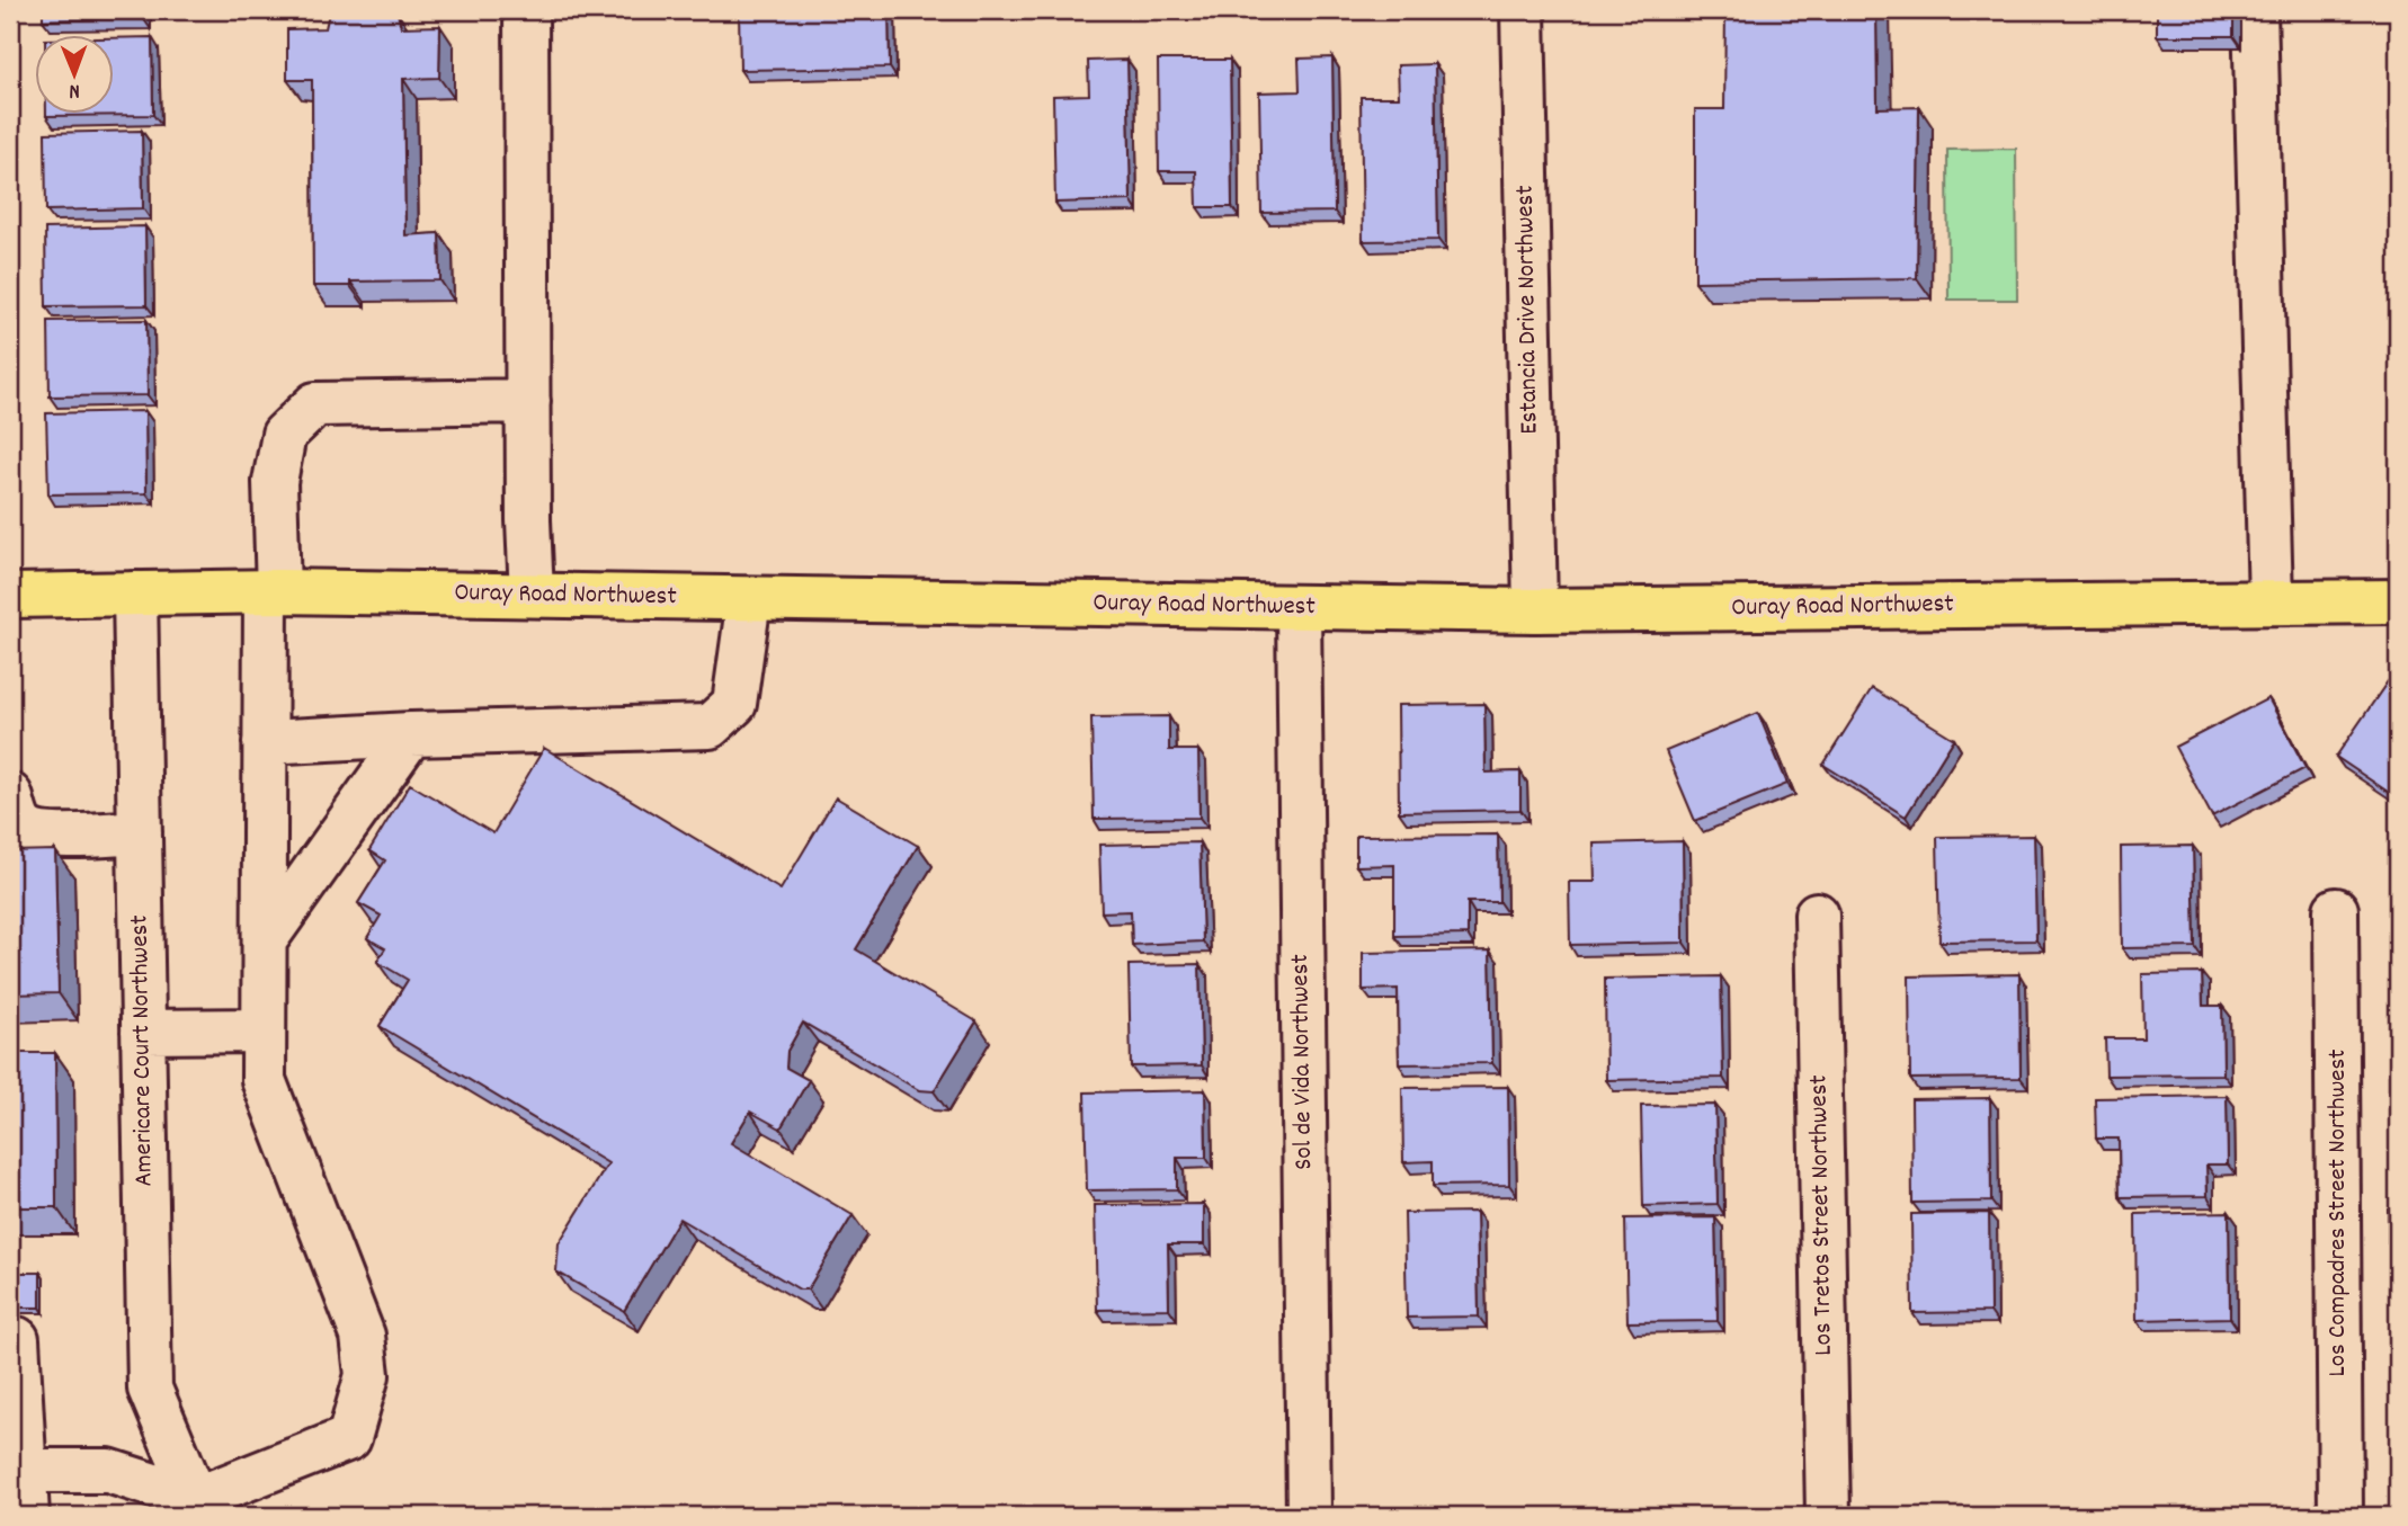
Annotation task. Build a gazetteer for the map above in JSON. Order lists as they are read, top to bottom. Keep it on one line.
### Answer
{"streets":{"main road":["Ouray Road Northwest"],"street":["Estancia Drive Northwest","Americare Court Northwest","Sol de Vida Northwest","Los Compadres Street Northwest","Los Tretos Street Northwest"]},"crossings":[["Estancia Drive Northwest","Ouray Road Northwest"],["Ouray Road Northwest","Americare Court Northwest"],["Ouray Road Northwest","Sol de Vida Northwest"]],"north":"bottom"}
